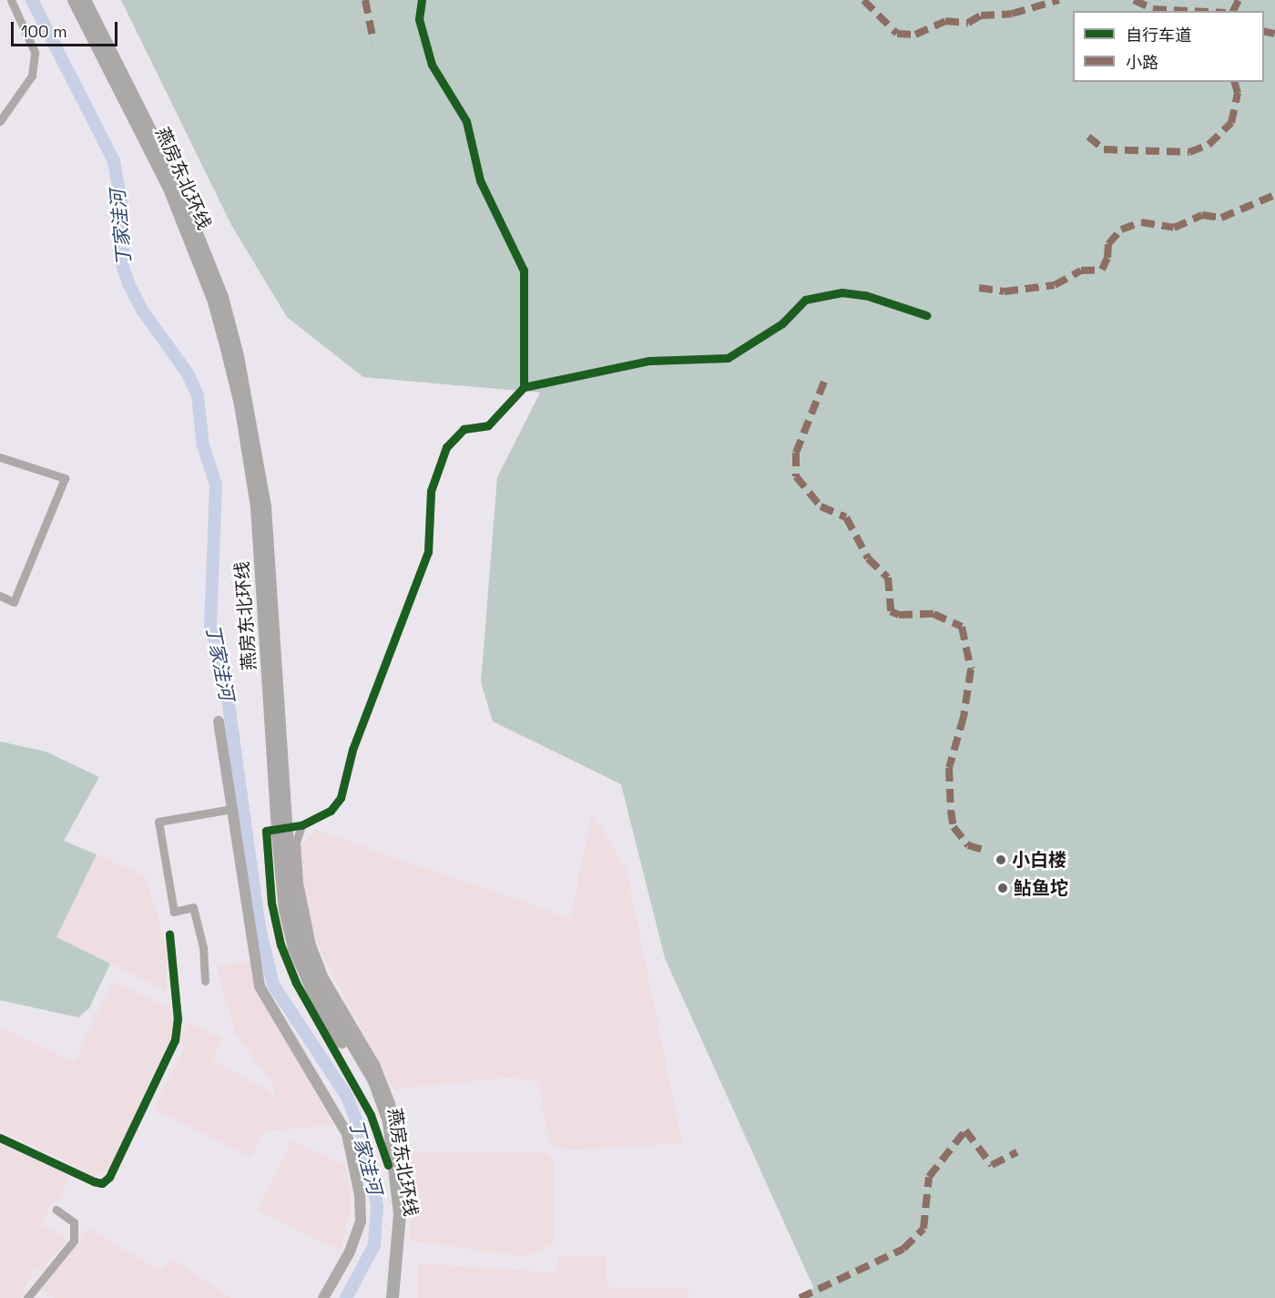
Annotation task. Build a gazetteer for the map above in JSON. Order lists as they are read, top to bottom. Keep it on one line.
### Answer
{"streets":{"main road":["燕房东北环线"]},"water":["丁家洼河"],"places":["小白楼","鲇鱼坨"],"legend":["自行车道","小路"],"scale_bar":"100 m"}
